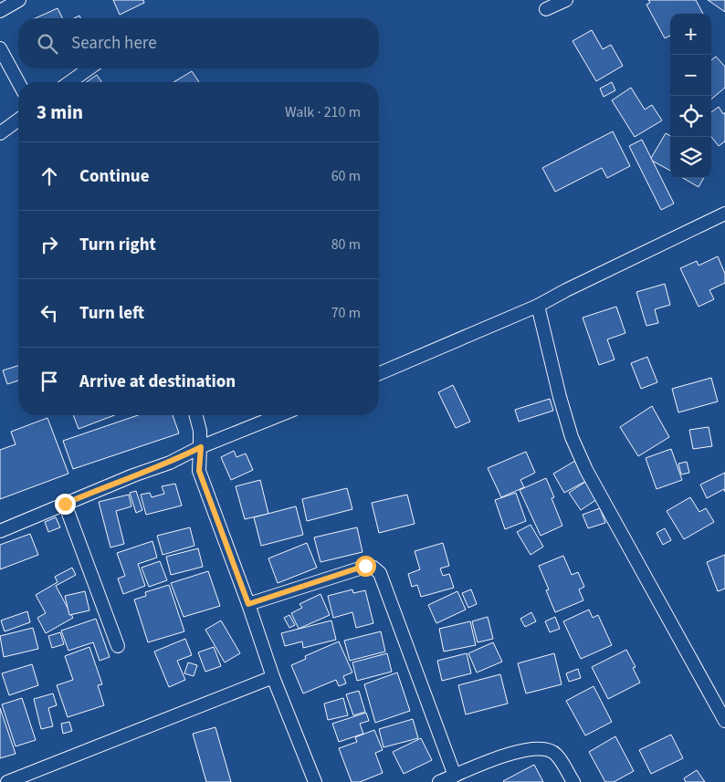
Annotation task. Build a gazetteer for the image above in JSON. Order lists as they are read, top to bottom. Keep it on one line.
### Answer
{"page":{"map_buttons":["+","−"],"search":"Search here","heading":["3 min","Walk · 210 m"],"list":[["Continue","60 m"],["Turn right","80 m"],["Turn left","70 m"],"Arrive at destination"]}}
